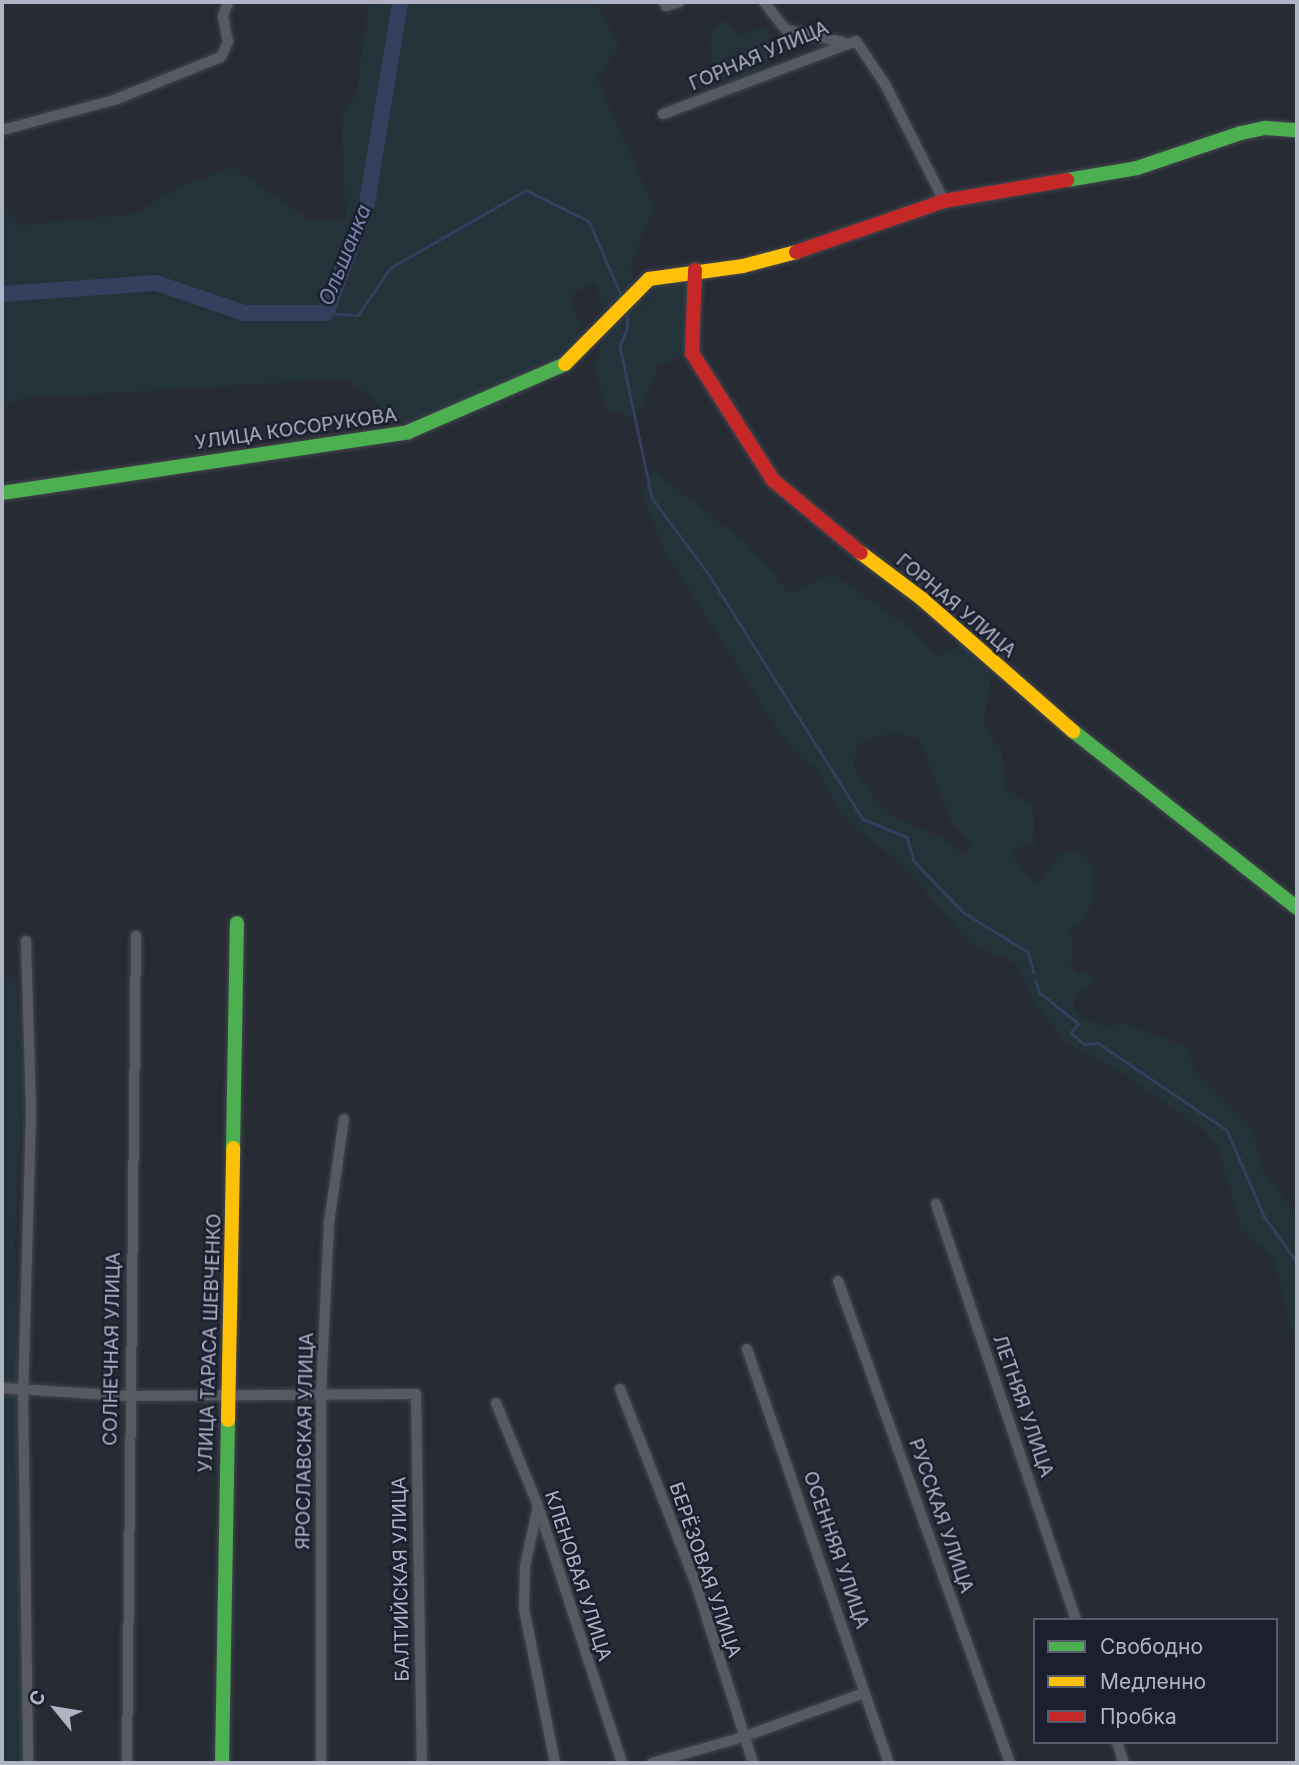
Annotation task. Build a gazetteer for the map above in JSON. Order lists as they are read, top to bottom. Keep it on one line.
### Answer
{"streets":{"street":["ГОРНАЯ УЛИЦА","УЛИЦА КОСОРУКОВА","УЛИЦА ТАРАСА ШЕВЧЕНКО","СОЛНЕЧНАЯ УЛИЦА","ЛЕТНЯЯ УЛИЦА","ЯРОСЛАВСКАЯ УЛИЦА","РУССКАЯ УЛИЦА","ОСЕННЯЯ УЛИЦА","БЕРЁЗОВАЯ УЛИЦА","КЛЕНОВАЯ УЛИЦА","БАЛТИЙСКАЯ УЛИЦА"]},"crossings":[["ГОРНАЯ УЛИЦА","УЛИЦА КОСОРУКОВА"],["ЯРОСЛАВСКАЯ УЛИЦА","БАЛТИЙСКАЯ УЛИЦА"]],"water":["Ольшанка"],"legend":["Свободно","Медленно","Пробка"],"north":"top left"}
